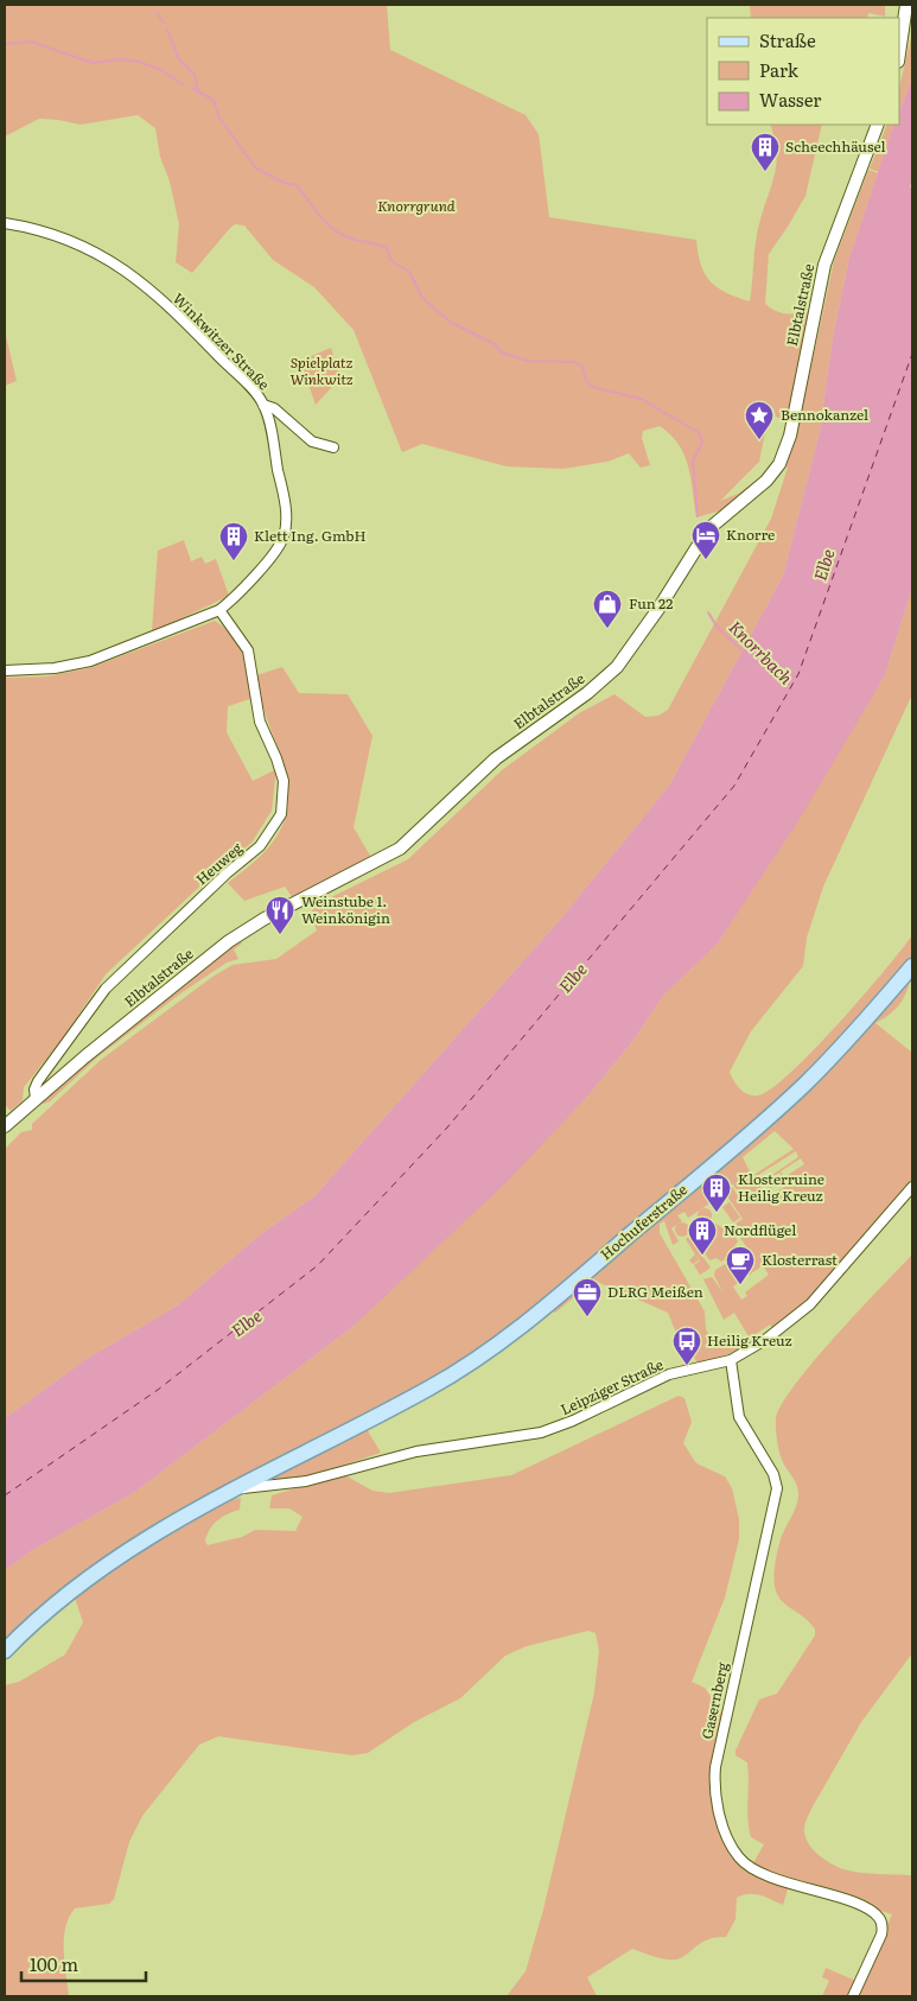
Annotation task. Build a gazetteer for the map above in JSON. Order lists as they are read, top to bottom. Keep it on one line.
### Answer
{"streets":{"main road":["Hochuferstraße"],"street":["Elbtalstraße","Winkwitzer Straße","Heuweg","Leipziger Straße","Gasernberg"]},"crossings":[["Elbtalstraße","Heuweg"],["Winkwitzer Straße","Heuweg"],["Hochuferstraße","Leipziger Straße"],["Leipziger Straße","Gasernberg"]],"water":["Elbe","Knorrbach"],"parks":["Knorrgrund","Spielplatz Winkwitz"],"places":{"building":["Scheechhäusel","Klett Ing. GmbH","Klosterruine Heilig Kreuz","Nordflügel"],"place":["Bennokanzel"],"hotel":["Knorre"],"shop":["Fun 22"],"restaurant":["Weinstube 1. Weinkönigin"],"cafe":["Klosterrast"],"office":["DLRG Meißen"],"bus stop":["Heilig Kreuz"]},"legend":["Straße","Park","Wasser"],"scale_bar":"100 m"}
